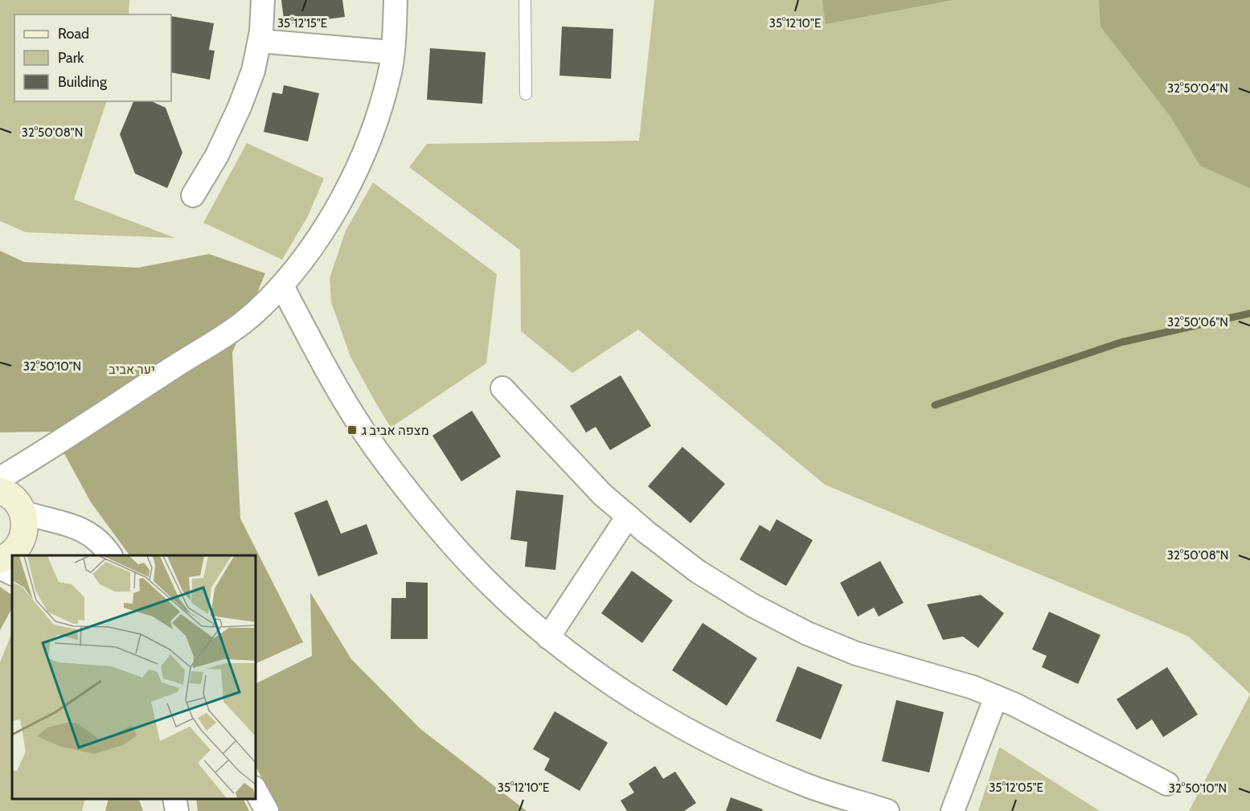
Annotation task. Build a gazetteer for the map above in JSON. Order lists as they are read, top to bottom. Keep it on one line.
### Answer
{"parks":["יער אביב"],"places":{"transit":["מצפה אביב ג"]},"legend":["Road","Park","Building"],"coordinates":["35°12'15\"E","35°12'10\"E","32°50'04\"N","32°50'08\"N","32°50'06\"N","32°50'10\"N","35°12'05\"E"]}
